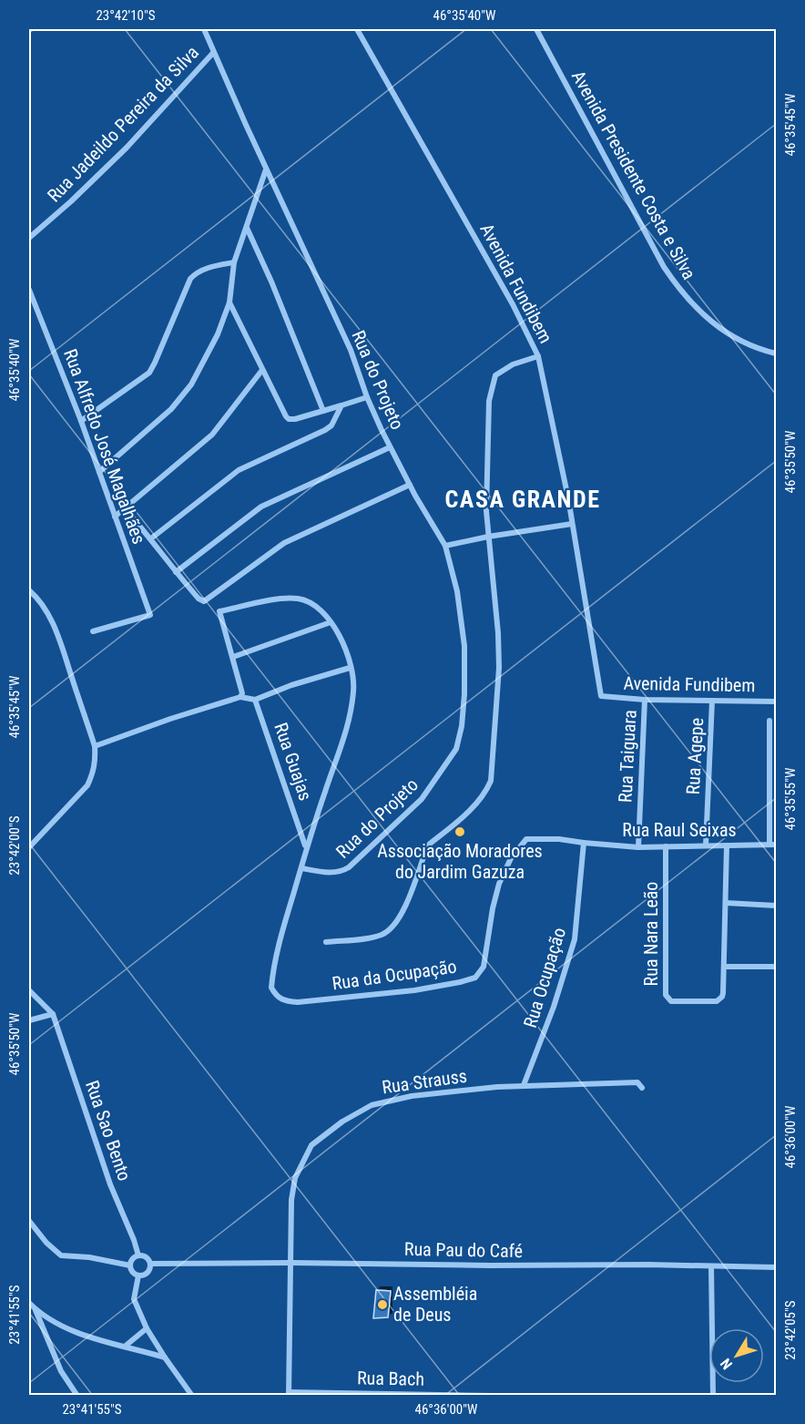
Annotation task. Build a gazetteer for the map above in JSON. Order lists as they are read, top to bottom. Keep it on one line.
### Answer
{"streets":{"street":["Rua Jadeildo Pereira da Silva","Avenida Presidente Costa e Silva","Avenida Fundibem","Rua do Projeto","Rua Alfredo José Magalhães","Rua Taiguara","Rua Agepe","Rua Guajas","Rua Raul Seixas","Rua Nara Leão","Rua da Ocupação","Rua Ocupação","Rua Strauss","Rua Sao Bento","Rua Pau do Café","Rua Bach"]},"crossings":[["Rua Jadeildo Pereira da Silva","Rua do Projeto"],["Avenida Fundibem","Rua Taiguara"],["Avenida Fundibem","Rua Agepe"],["Rua do Projeto","Rua Guajas"],["Rua do Projeto","Rua da Ocupação"],["Rua Taiguara","Rua Raul Seixas"],["Rua Agepe","Rua Raul Seixas"],["Rua Raul Seixas","Rua Nara Leão"],["Rua Raul Seixas","Rua da Ocupação"],["Rua Raul Seixas","Rua Ocupação"],["Rua da Ocupação","Rua Ocupação"],["Rua Ocupação","Rua Strauss"],["Rua Strauss","Rua Pau do Café"],["Rua Strauss","Rua Bach"],["Rua Sao Bento","Rua Pau do Café"]],"districts":["CASA GRANDE"],"places":["Associação Moradores do Jardim Gazuza","Assembléia de Deus"],"north":"bottom left","coordinates":["23°42'10\"S","46°35'40\"W","46°35'45\"W","46°35'50\"W","46°35'55\"W","23°42'00\"S","46°36'00\"W","23°41'55\"S","23°42'05\"S"]}
